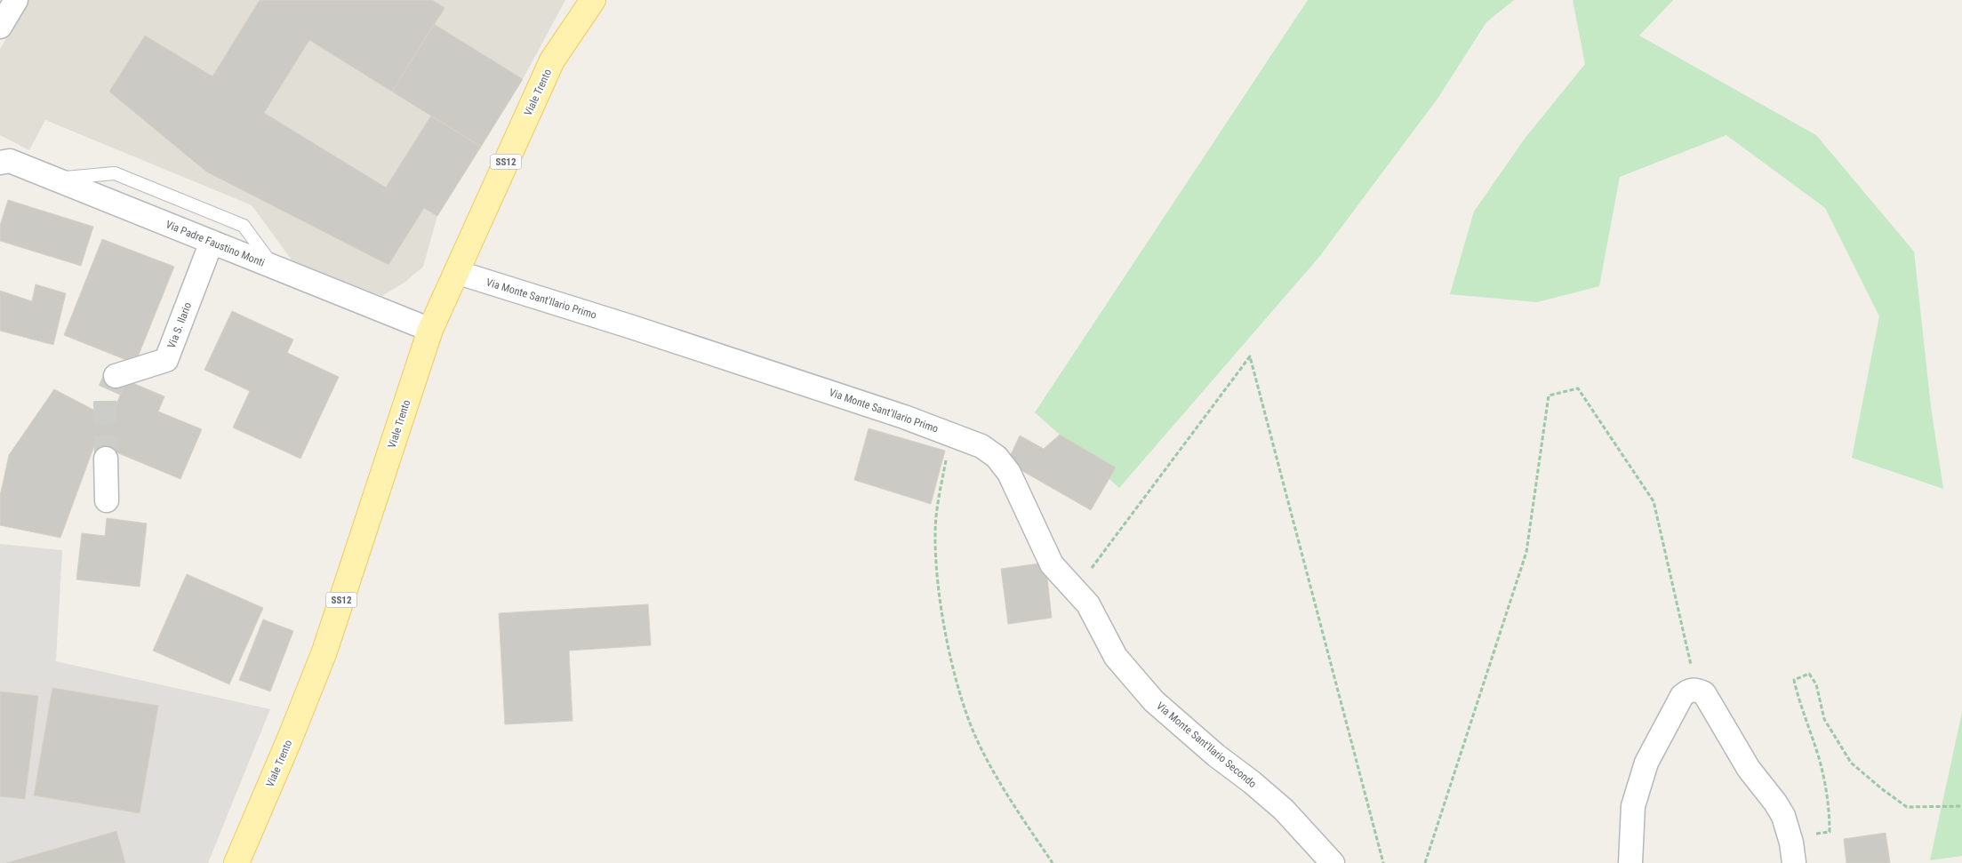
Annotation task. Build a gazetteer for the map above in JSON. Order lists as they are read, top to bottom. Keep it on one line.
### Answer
{"streets":{"main road":["Viale Trento","SS12"],"street":["Via Padre Faustino Monti","Via Monte Sant'Ilario Primo","Via S. Ilario","Via Monte Sant'Ilario Secondo"]},"crossings":[["Viale Trento","Via Padre Faustino Monti"],["Viale Trento","Via Monte Sant'Ilario Primo"],["Via Padre Faustino Monti","Via S. Ilario"],["Via Monte Sant'Ilario Primo","Via Monte Sant'Ilario Secondo"]]}
